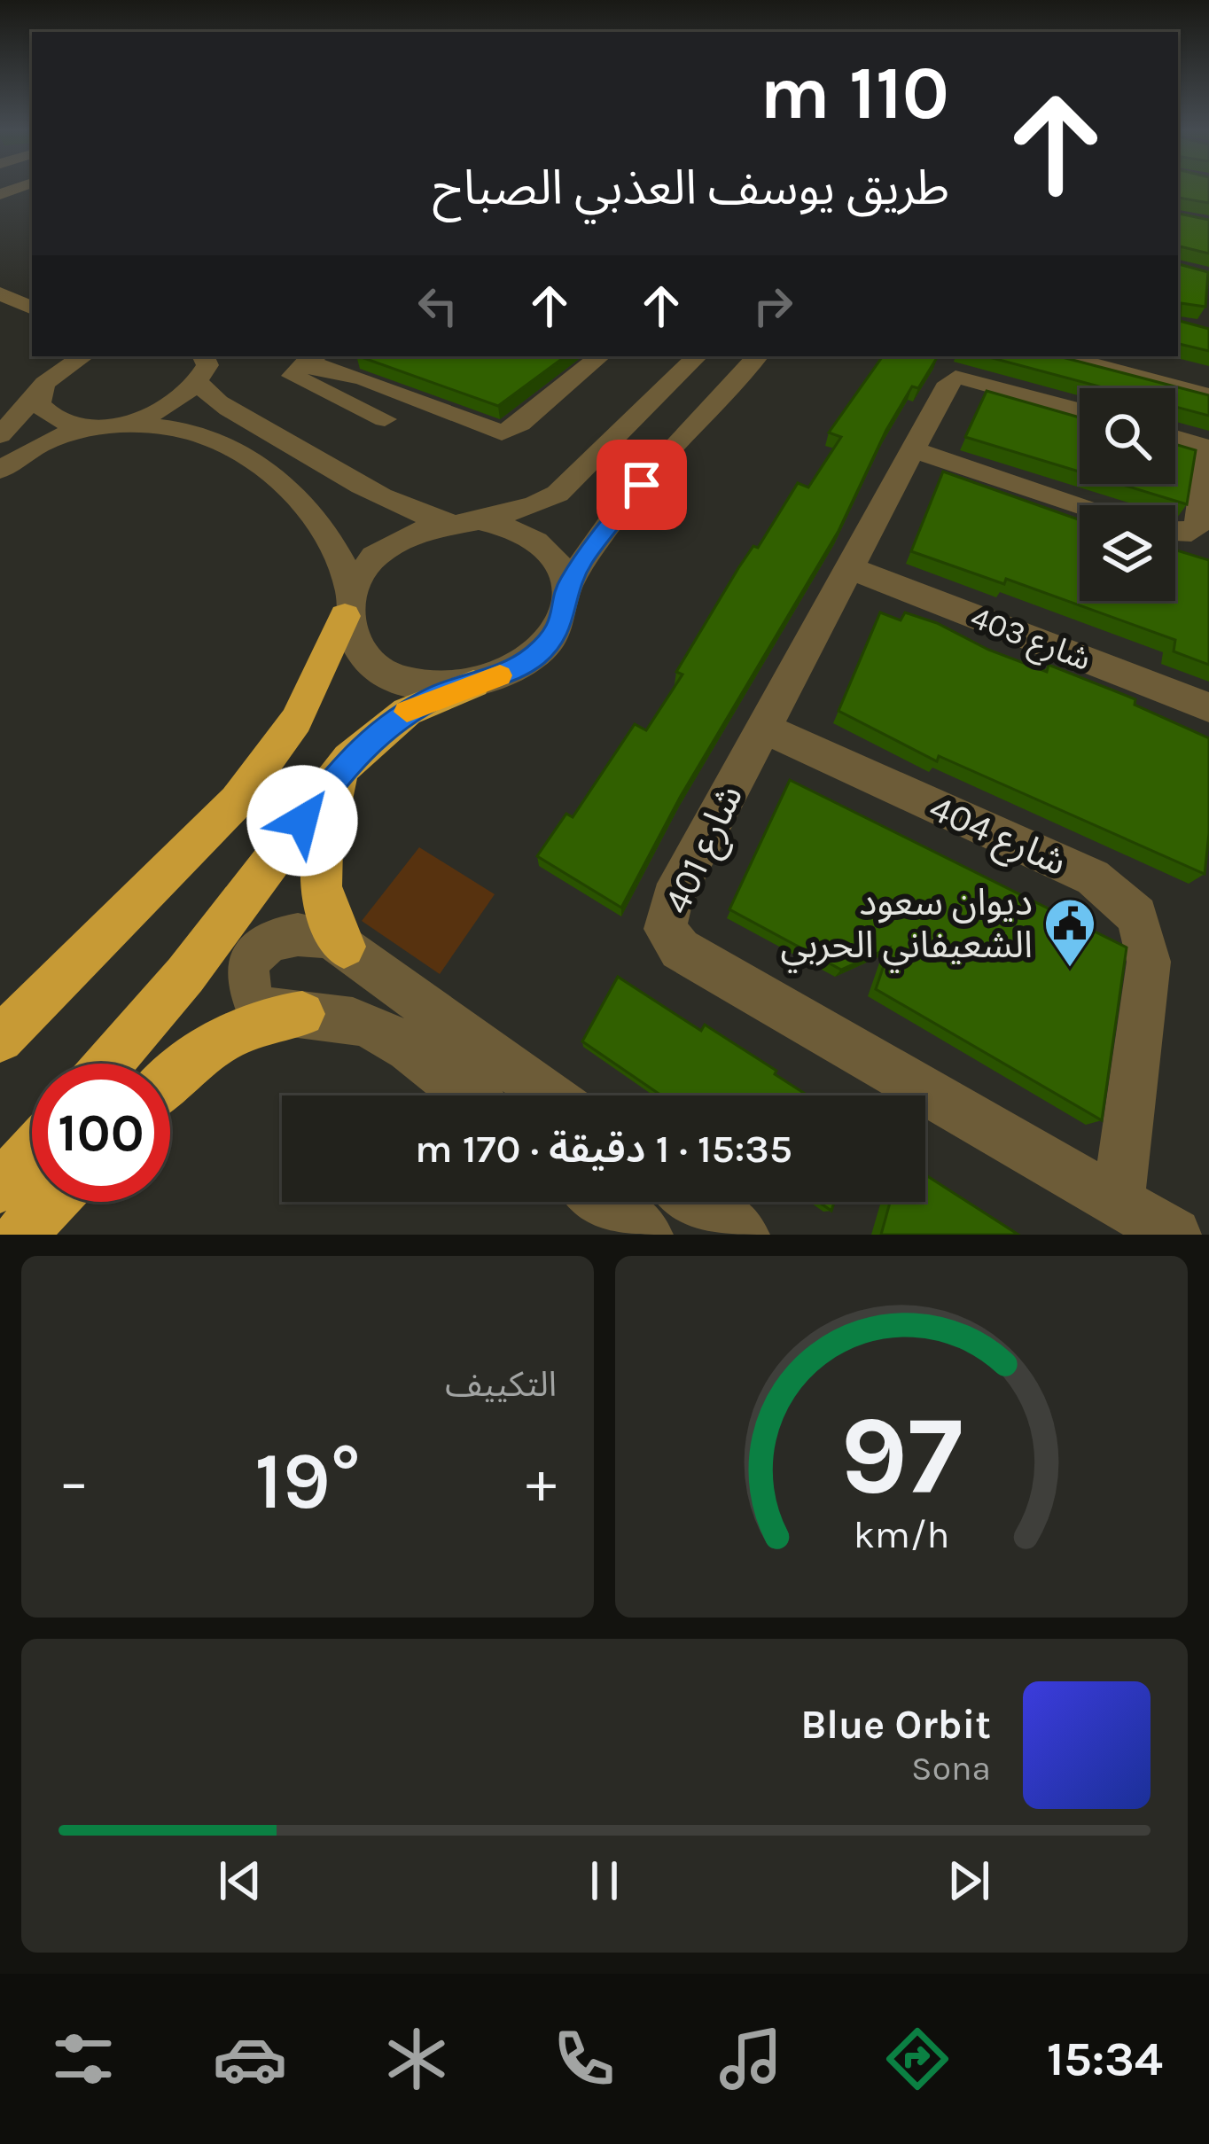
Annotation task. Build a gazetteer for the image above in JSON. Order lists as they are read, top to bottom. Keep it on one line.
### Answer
{"streets":{"street":["شارع 403","شارع 404","شارع 401"]},"crossings":[["شارع 403","شارع 401"],["شارع 404","شارع 401"]],"places":{"public building":["ديوان سعود الشعيفاني الحربي"]},"page":{"turn":["110 m","طريق يوسف العذبي الصباح"],"limit":"100","trip":"15:35 · 1 دقيقة · 170 m","tile":"التكييف","heat":["−","19°","+"],"song":["Blue Orbit","Sona"],"tabs":"15:34","gauge":["97","km/h"]}}
